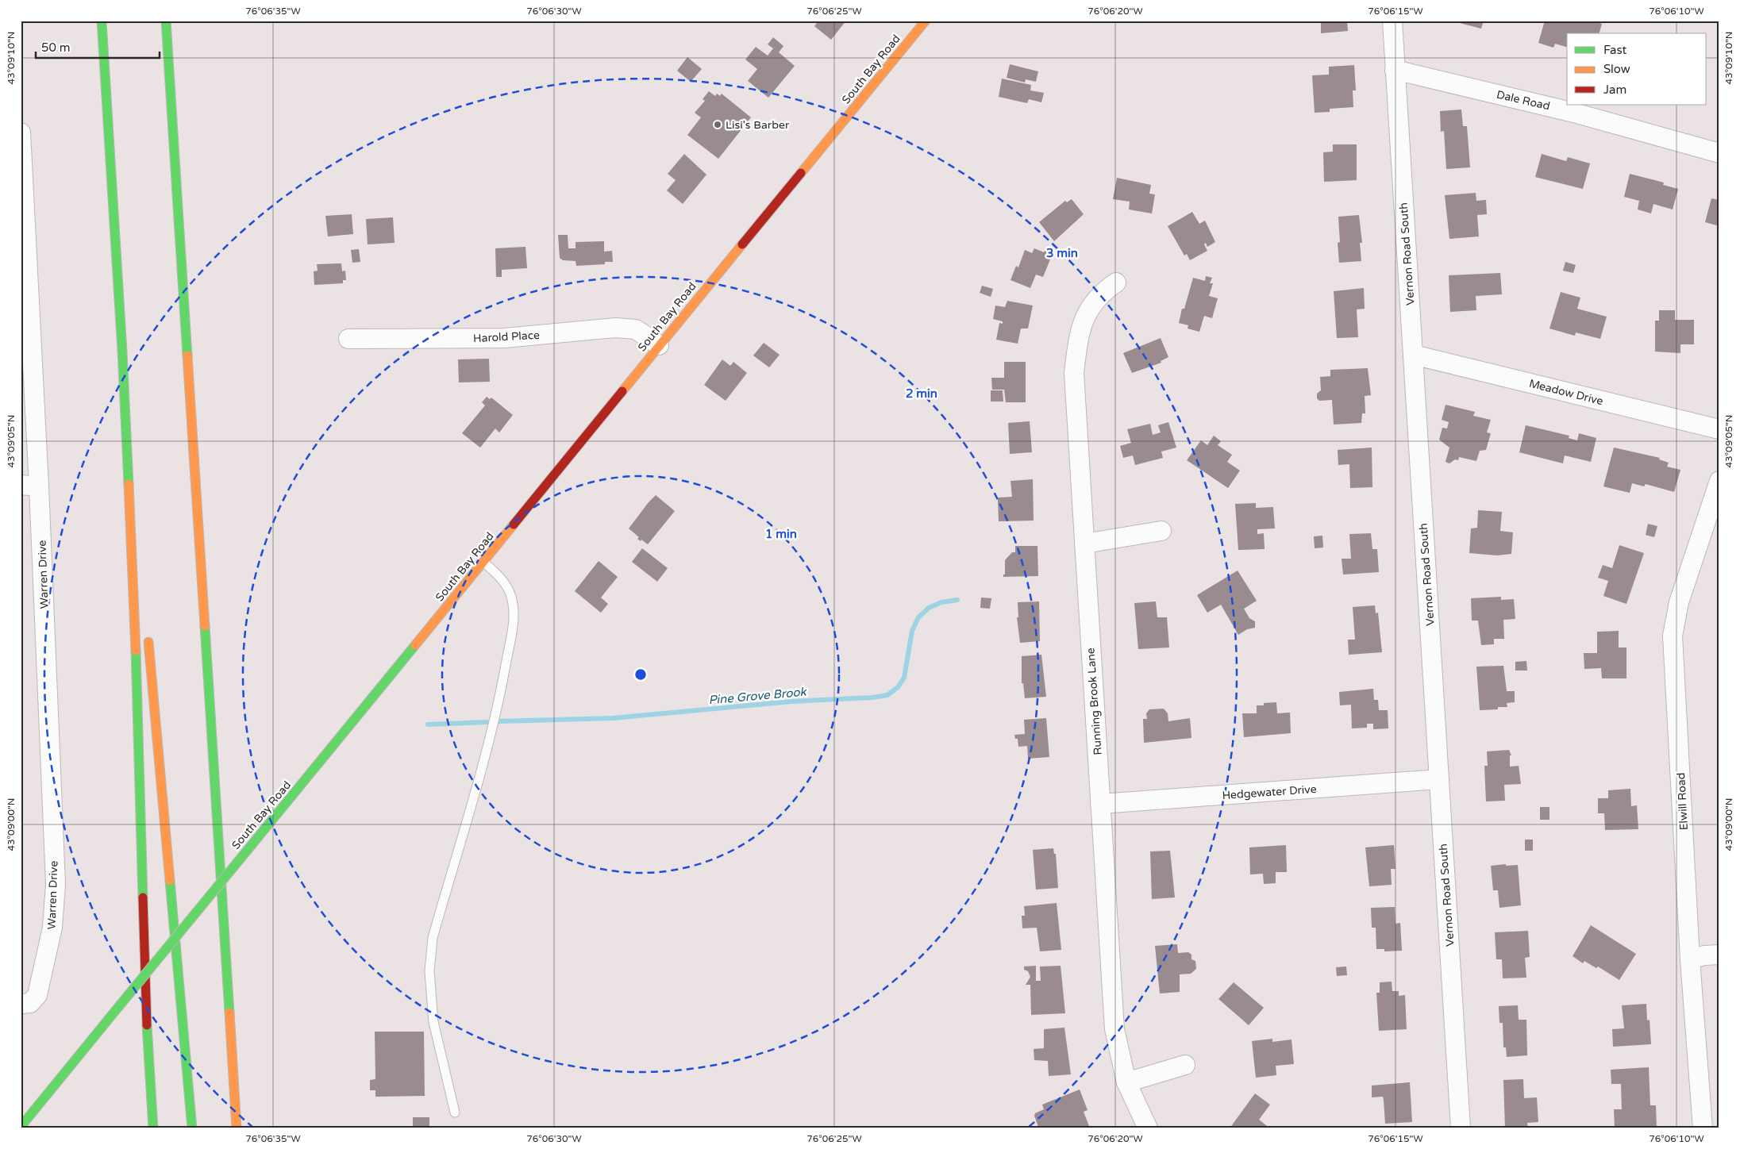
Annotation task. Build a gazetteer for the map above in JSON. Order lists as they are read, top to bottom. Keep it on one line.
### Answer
{"streets":{"main road":["South Bay Road"],"street":["Dale Road","Vernon Road South","Harold Place","Meadow Drive","Warren Drive","Running Brook Lane","Hedgewater Drive","Elwill Road"]},"crossings":[["South Bay Road","Harold Place"],["Dale Road","Vernon Road South"],["Vernon Road South","Meadow Drive"],["Vernon Road South","Hedgewater Drive"],["Running Brook Lane","Hedgewater Drive"]],"water":["Pine Grove Brook"],"places":["Lisi's Barber"],"legend":["Fast","Slow","Jam"],"scale_bar":"50 m","coordinates":["76°06'35\"W","76°06'30\"W","76°06'25\"W","76°06'20\"W","76°06'15\"W","76°06'10\"W","43°09'10\"N","43°09'05\"N","43°09'00\"N"],"rings":["3 min","2 min","1 min"]}
